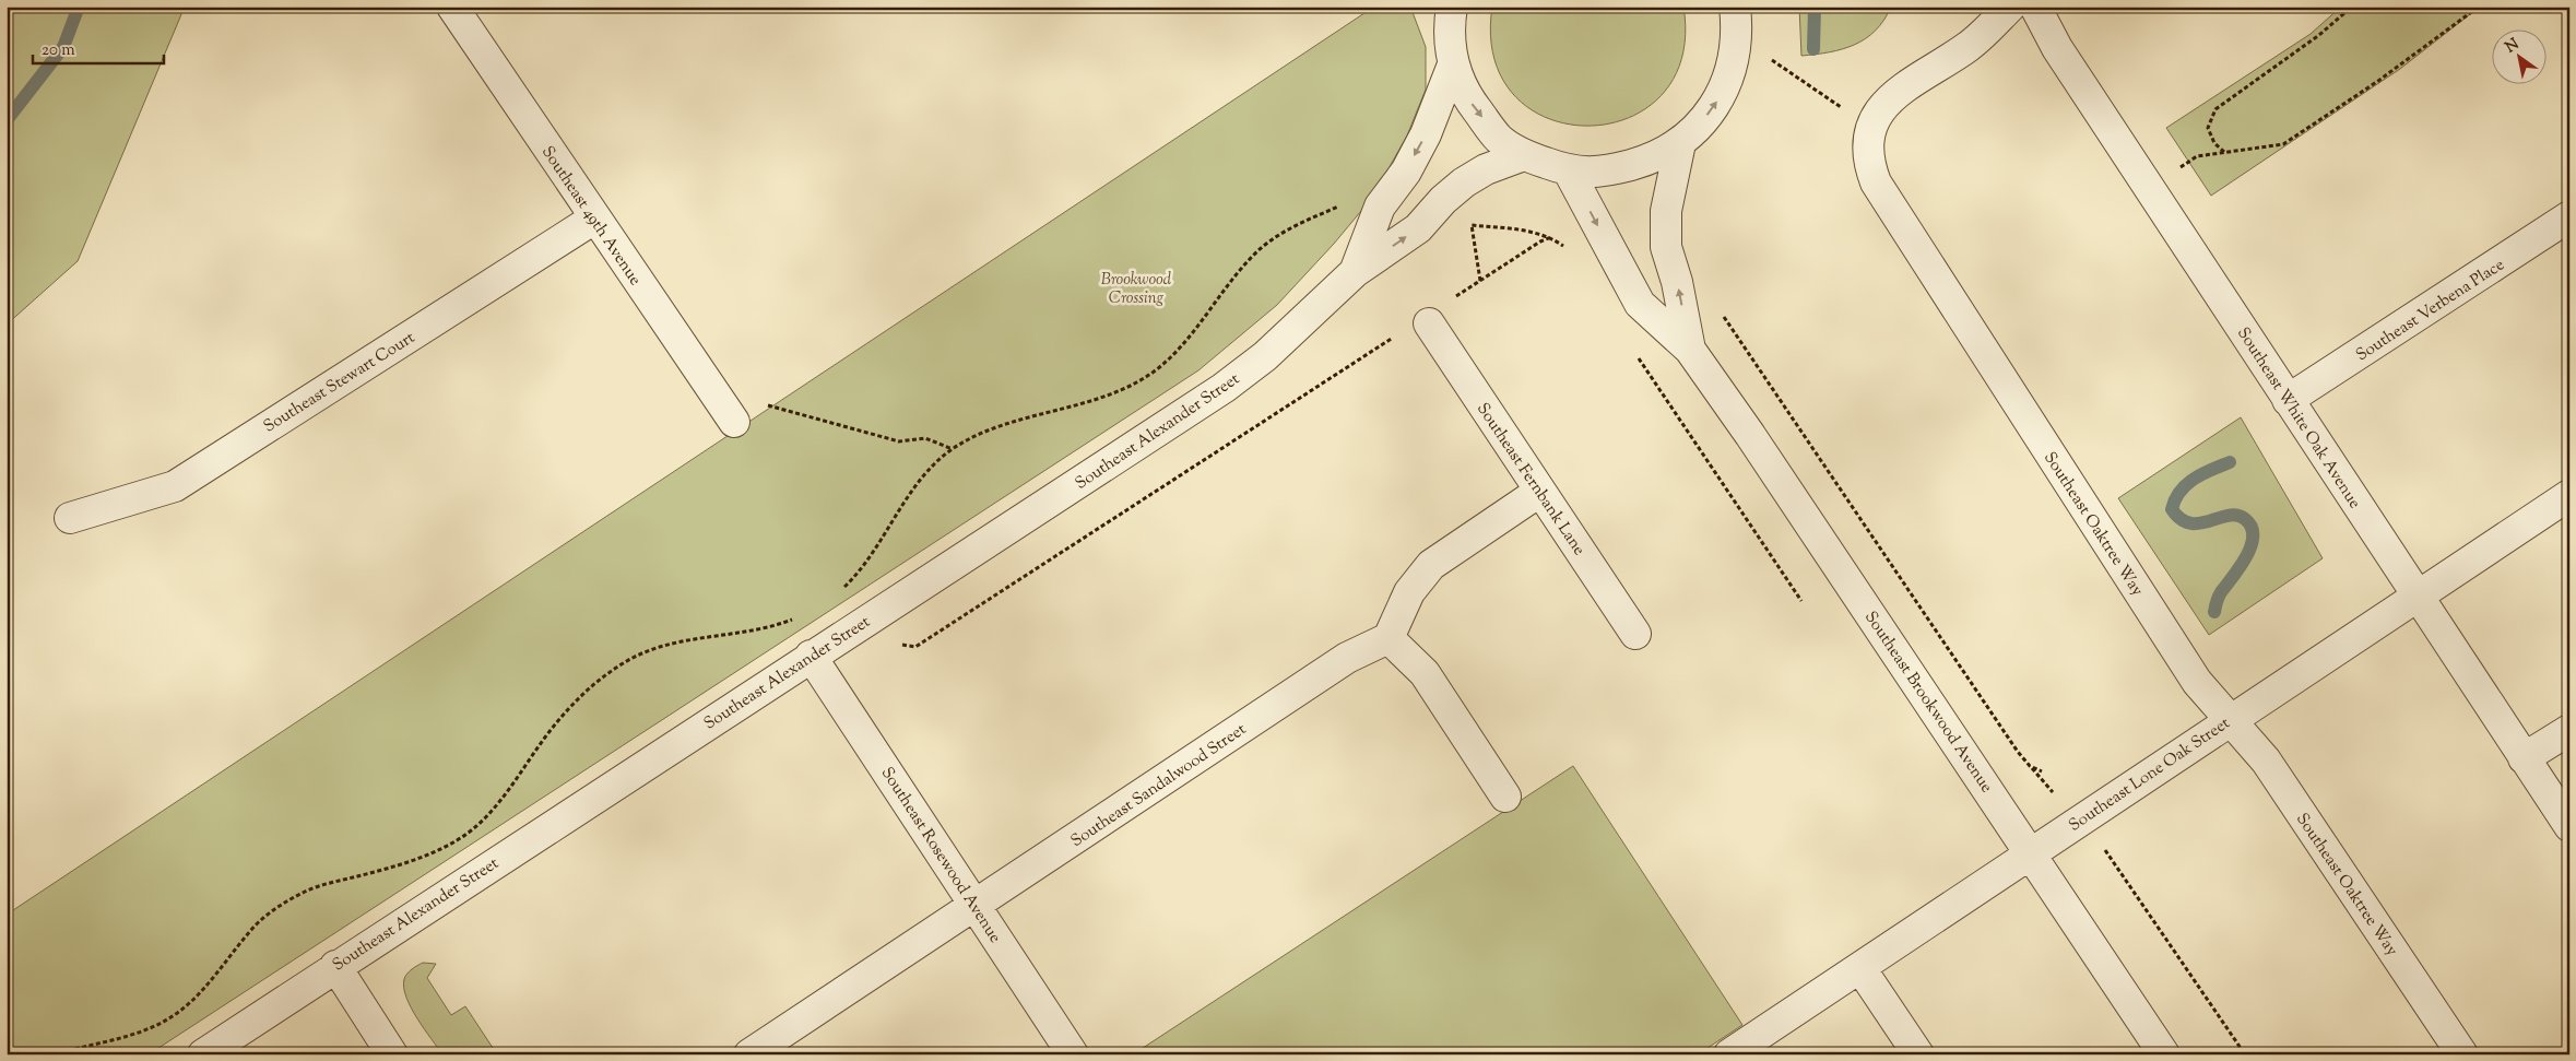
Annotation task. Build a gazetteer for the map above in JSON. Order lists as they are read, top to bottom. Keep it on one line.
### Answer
{"streets":{"street":["Southeast 49th Avenue","Southeast Verbena Place","Southeast Stewart Court","Southeast White Oak Avenue","Southeast Alexander Street","Southeast Fernbank Lane","Southeast Oaktree Way","Southeast Brookwood Avenue","Southeast Lone Oak Street","Southeast Sandalwood Street","Southeast Rosewood Avenue"]},"crossings":[["Southeast 49th Avenue","Southeast Stewart Court"],["Southeast Verbena Place","Southeast White Oak Avenue"],["Southeast White Oak Avenue","Southeast Lone Oak Street"],["Southeast Alexander Street","Southeast Rosewood Avenue"],["Southeast Oaktree Way","Southeast Lone Oak Street"],["Southeast Brookwood Avenue","Southeast Lone Oak Street"],["Southeast Sandalwood Street","Southeast Rosewood Avenue"]],"parks":["Brookwood Crossing"],"scale_bar":"20 m","north":"top left"}
